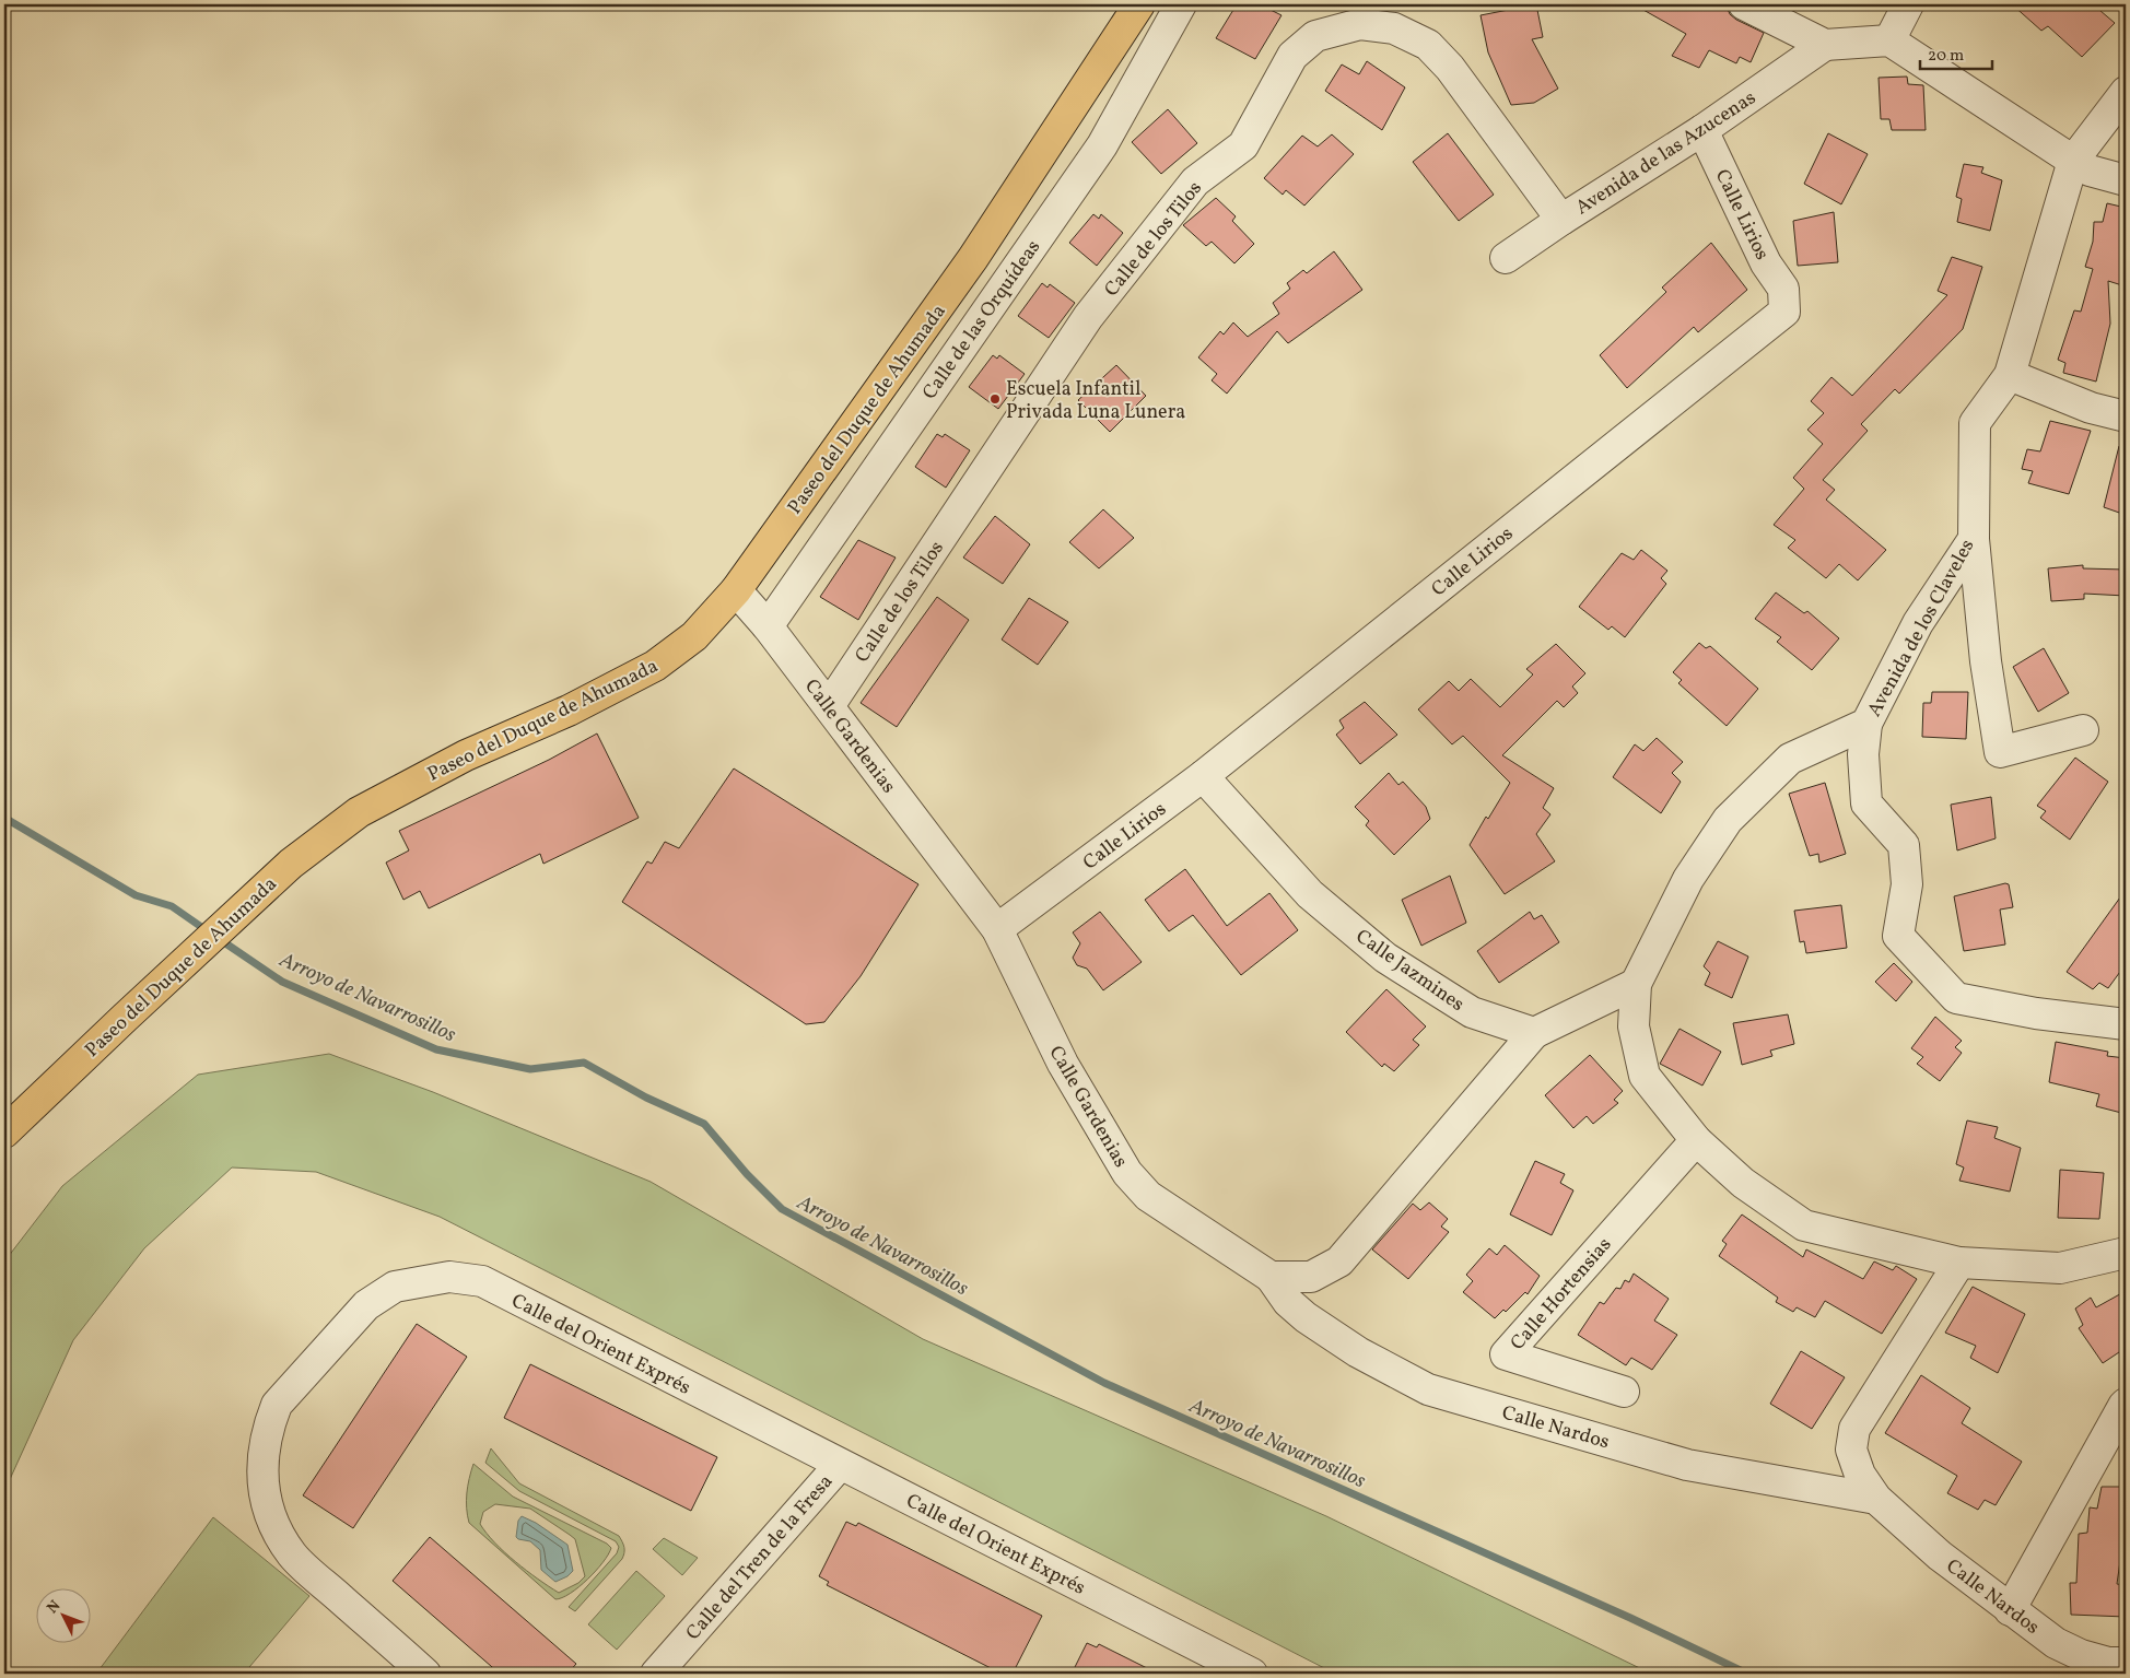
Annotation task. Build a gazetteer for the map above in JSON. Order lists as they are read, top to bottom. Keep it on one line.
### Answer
{"streets":{"main road":["Paseo del Duque de Ahumada"],"street":["Avenida de las Azucenas","Calle Lirios","Calle de los Tilos","Calle de las Orquídeas","Avenida de los Claveles","Calle Gardenias","Calle Jazmines","Calle Hortensias","Calle del Orient Exprés","Calle Nardos","Calle del Tren de la Fresa"]},"crossings":[["Avenida de las Azucenas","Calle Lirios"],["Avenida de las Azucenas","Calle de los Tilos"],["Calle Lirios","Calle Gardenias"],["Calle Lirios","Calle Jazmines"],["Calle de los Tilos","Calle Gardenias"],["Calle de las Orquídeas","Calle Gardenias"],["Paseo del Duque de Ahumada","Calle Gardenias"],["Avenida de los Claveles","Calle Hortensias"],["Avenida de los Claveles","Calle Nardos"],["Calle Gardenias","Calle Nardos"],["Calle del Orient Exprés","Calle del Tren de la Fresa"]],"water":["Arroyo de Navarrosillos"],"places":["Escuela Infantil Privada Luna Lunera"],"scale_bar":"20 m","north":"top left"}
